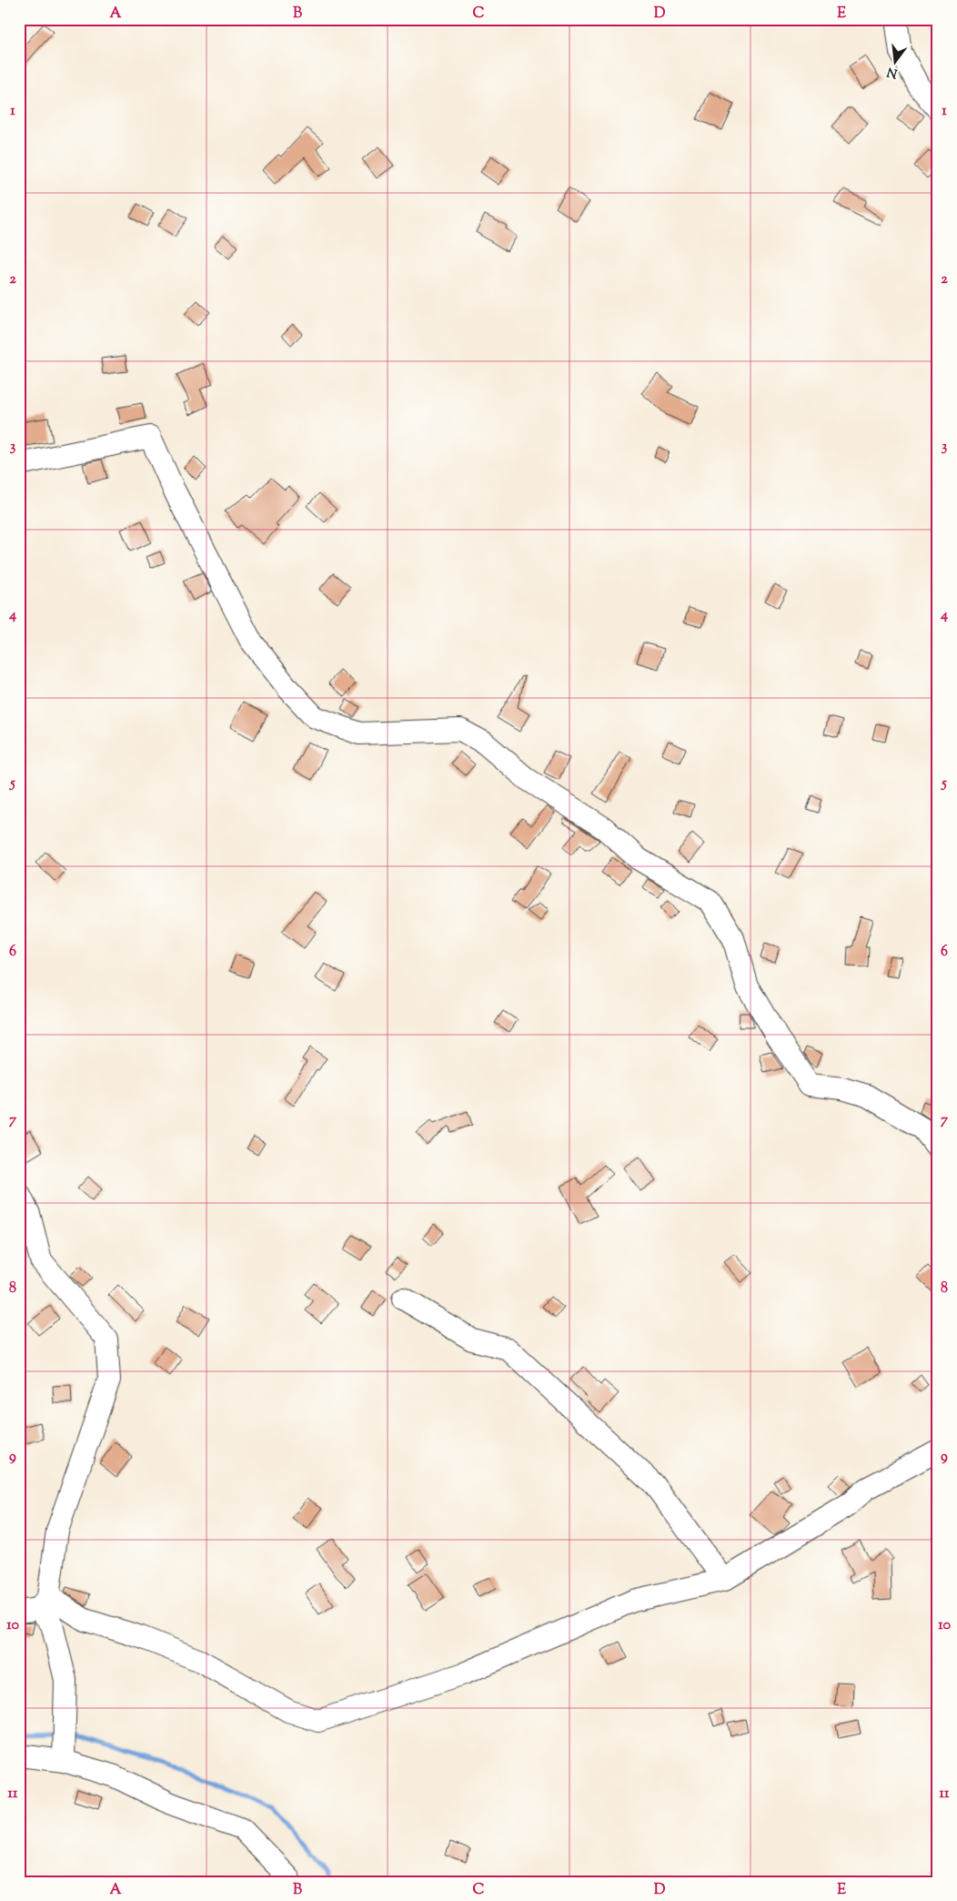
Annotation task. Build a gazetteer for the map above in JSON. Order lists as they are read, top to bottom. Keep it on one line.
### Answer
{"north":"bottom","grid":{"columns":["A","B","C","D","E"],"rows":["1","2","3","4","5","6","7","8","9","10","11"]}}
